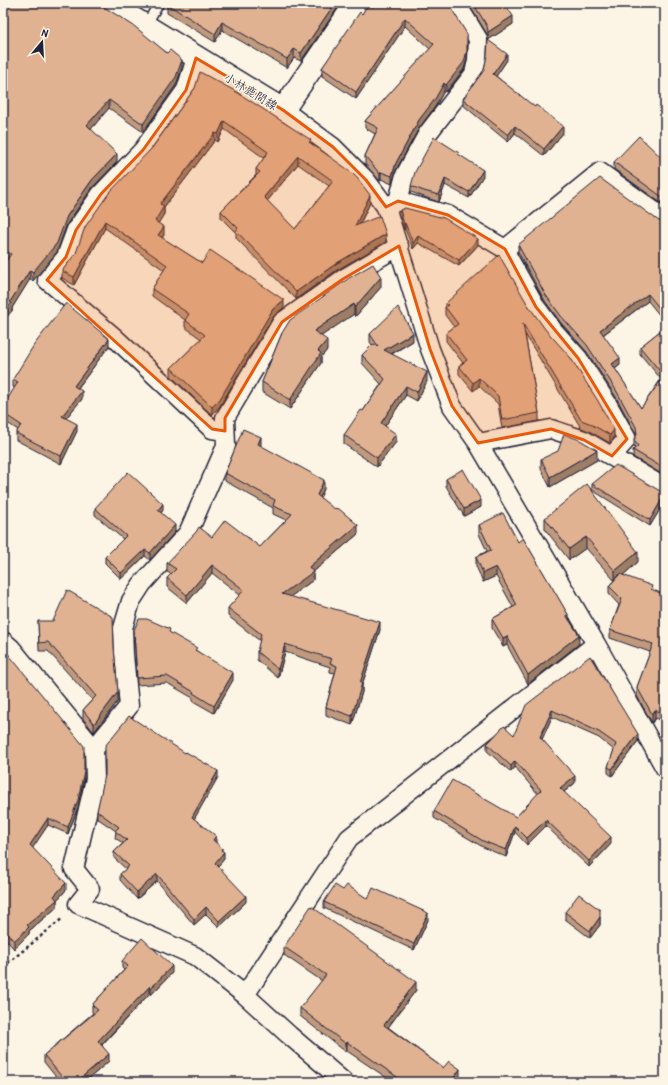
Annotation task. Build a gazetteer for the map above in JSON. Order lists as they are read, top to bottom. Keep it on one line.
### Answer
{"streets":{"main road":["小林鹿間線"]},"north":"top"}
